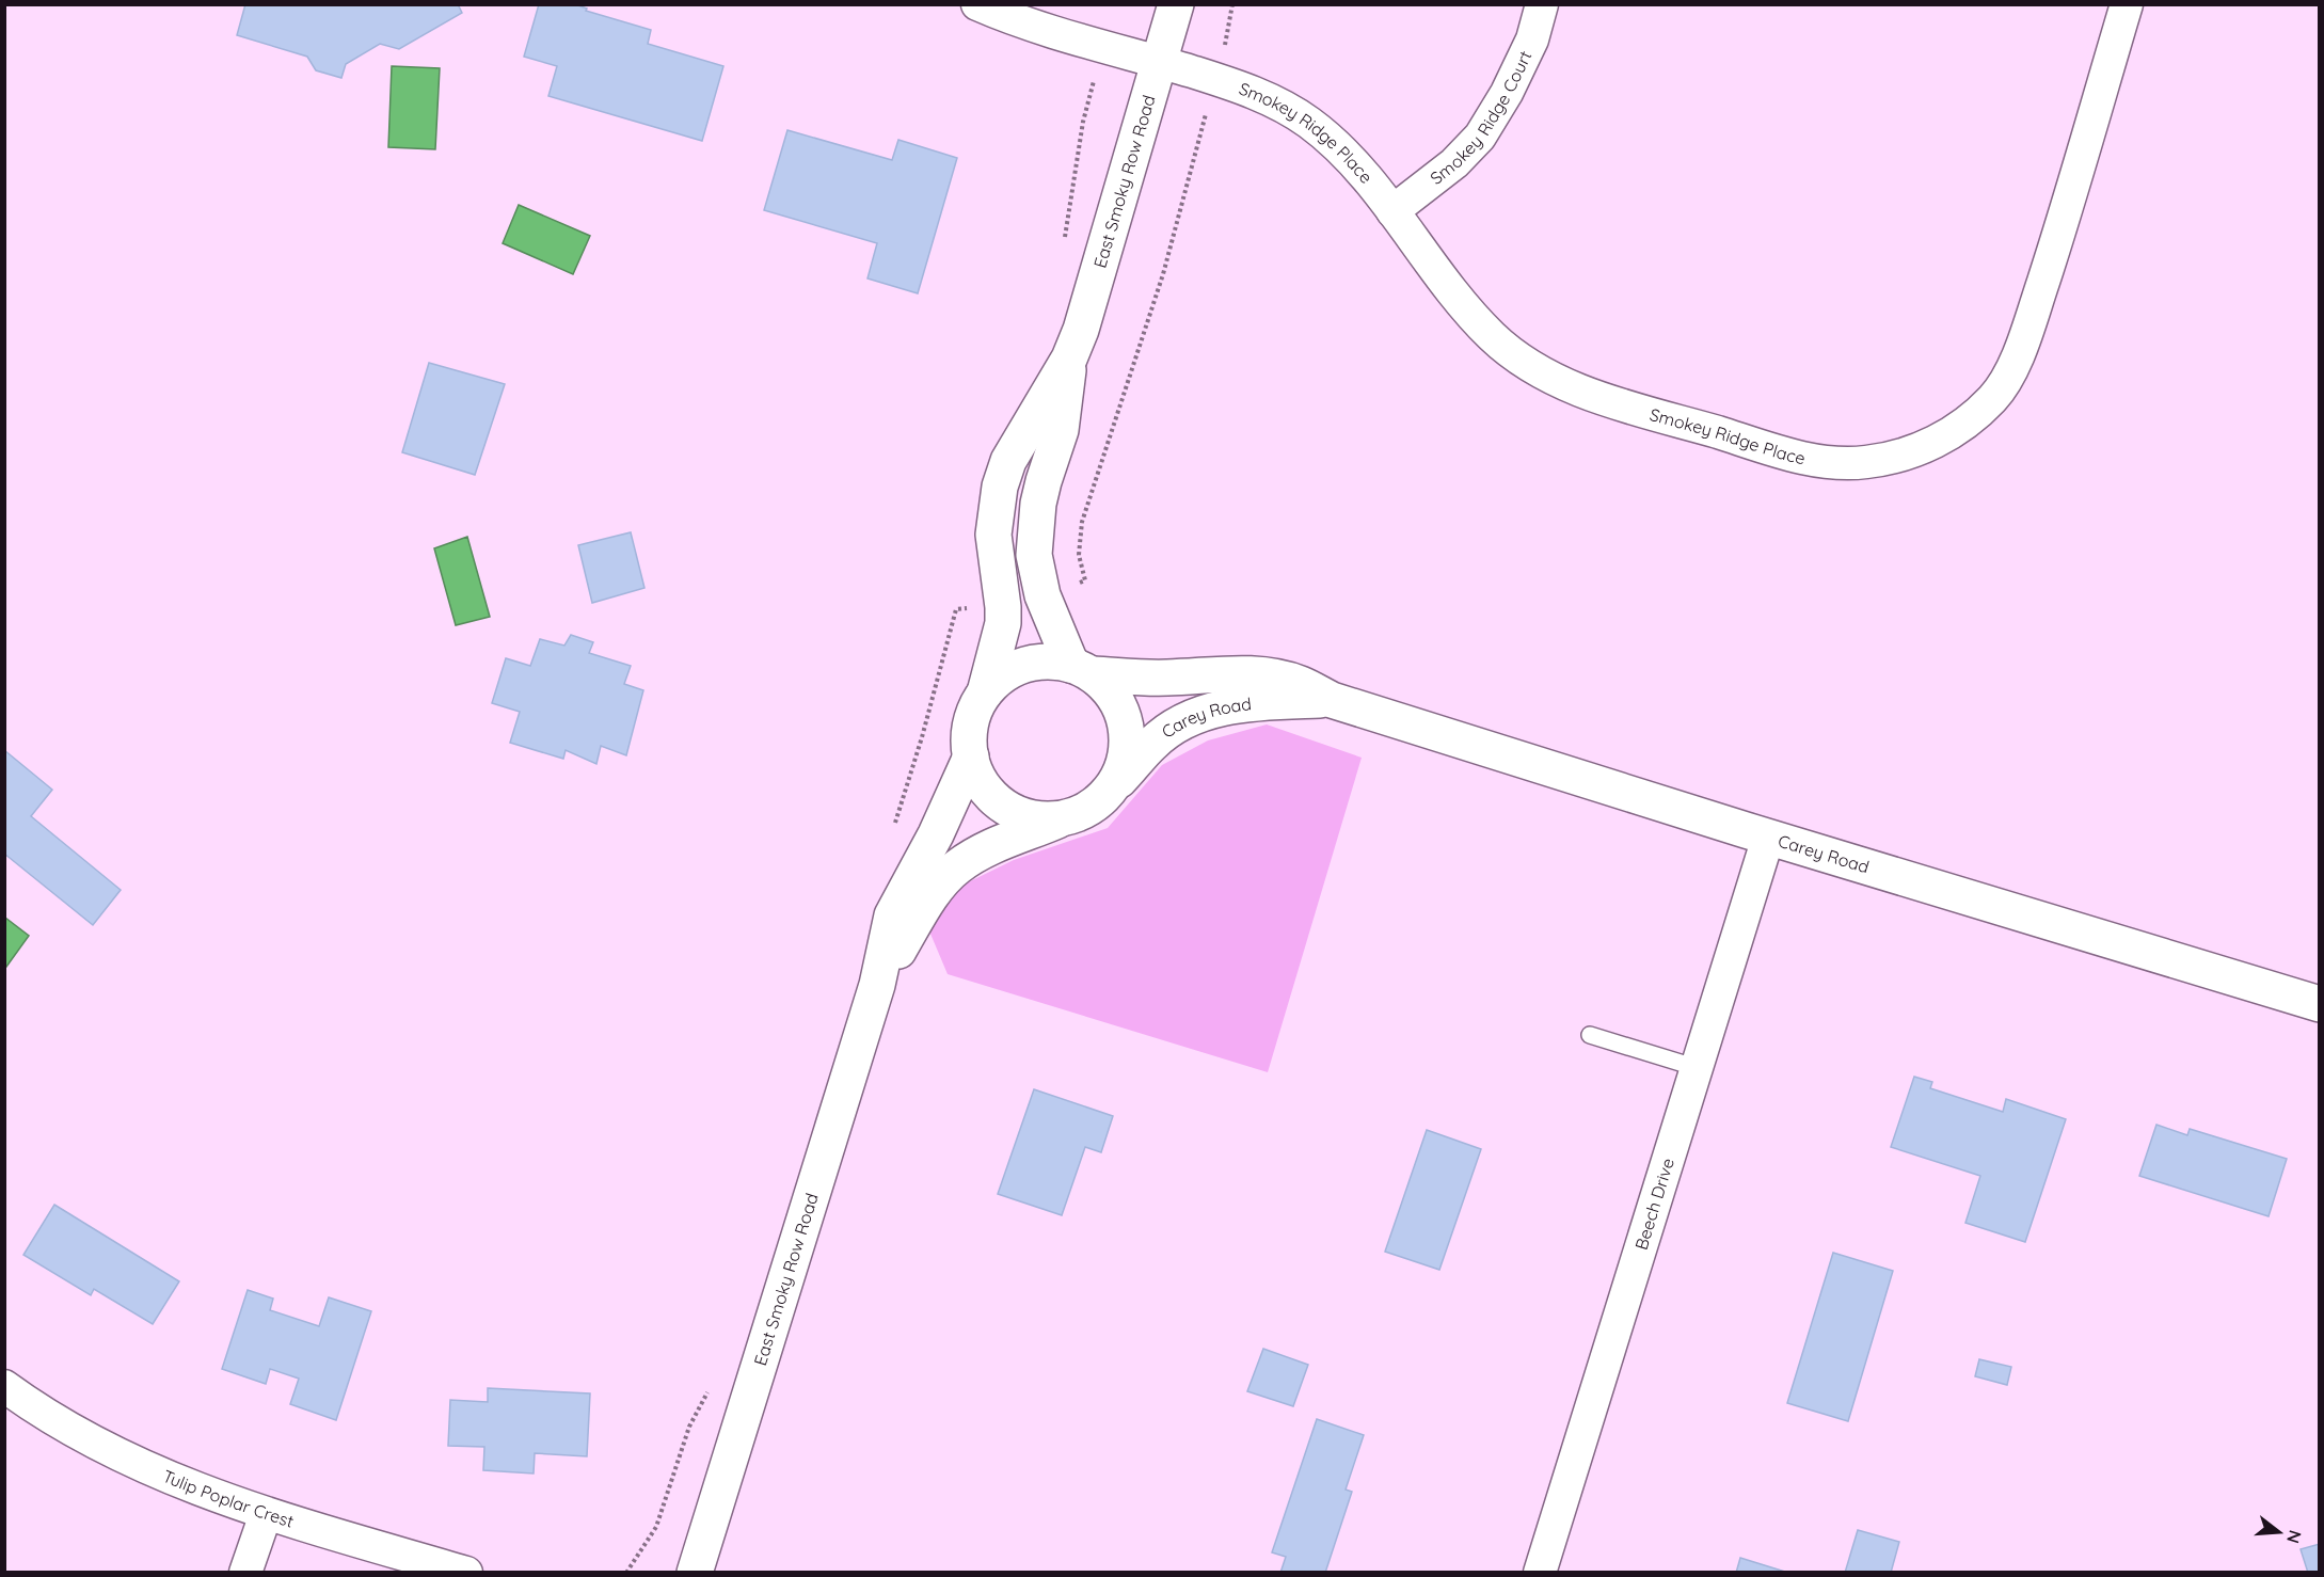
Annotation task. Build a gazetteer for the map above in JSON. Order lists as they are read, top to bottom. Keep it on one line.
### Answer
{"streets":{"street":["Smokey Ridge Court","Smokey Ridge Place","East Smoky Row Road","Carey Road","Beech Drive","Tulip Poplar Crest"]},"crossings":[["Smokey Ridge Court","Smokey Ridge Place"],["Smokey Ridge Place","East Smoky Row Road"],["East Smoky Row Road","Carey Road"],["Carey Road","Beech Drive"]],"north":"right"}
